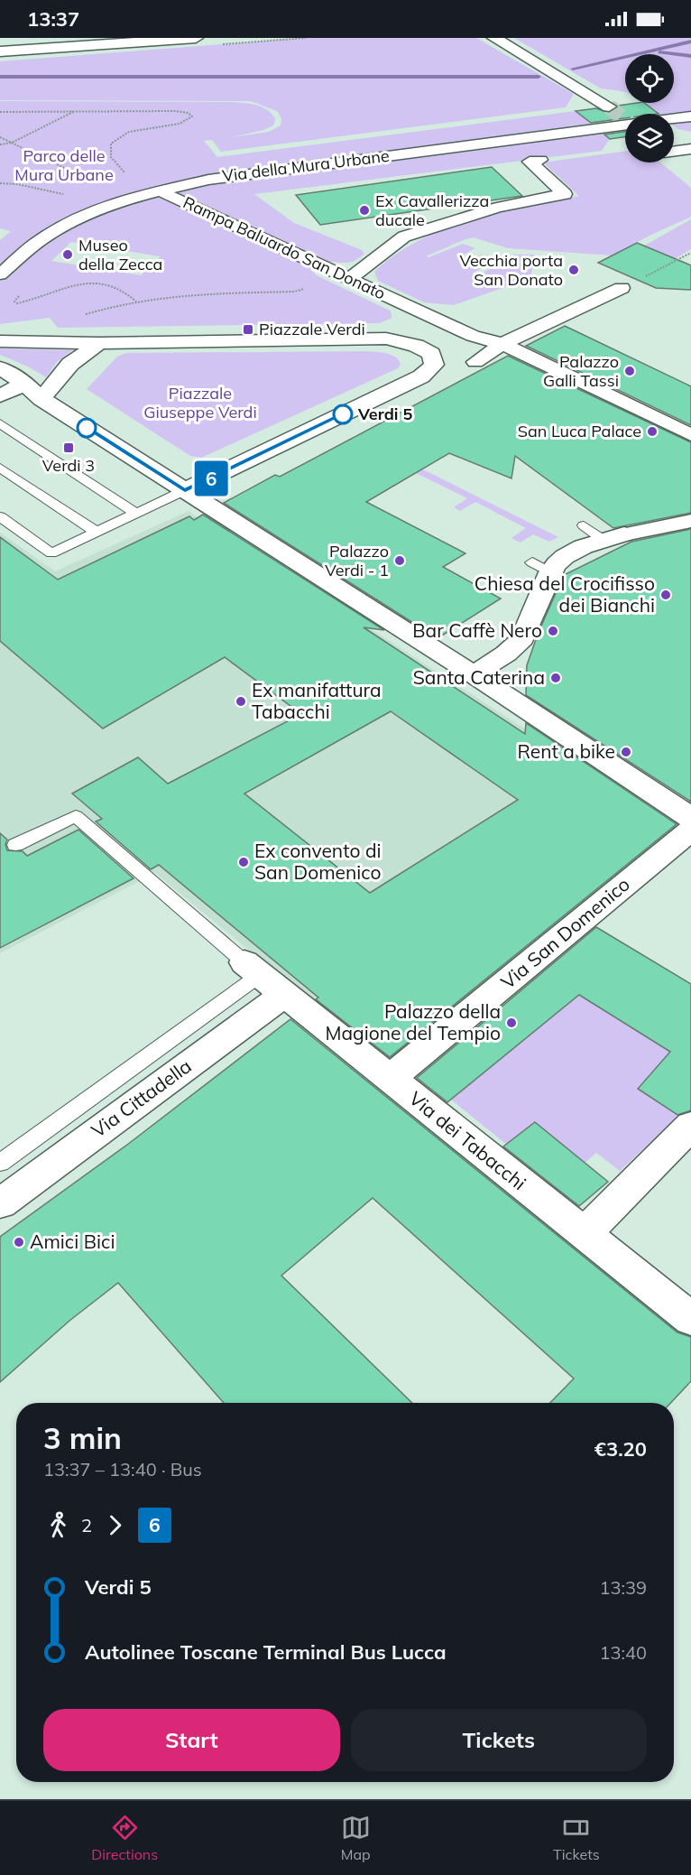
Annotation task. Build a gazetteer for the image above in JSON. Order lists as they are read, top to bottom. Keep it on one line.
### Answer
{"streets":{"street":["Via della Mura Urbane","Rampa Baluardo San Donato","Via San Domenico","Via Cittadella","Via dei Tabacchi"]},"crossings":[["Via della Mura Urbane","Rampa Baluardo San Donato"],["Via San Domenico","Via dei Tabacchi"],["Via Cittadella","Via dei Tabacchi"]],"parks":["Parco delle Mura Urbane","Piazzale Giuseppe Verdi"],"places":{"other":["Ex Cavallerizza ducale","Museo della Zecca","Vecchia porta San Donato","Palazzo Galli Tassi","Verdi 5","San Luca Palace","Palazzo Verdi - 1","Chiesa del Crocifisso dei Bianchi","Bar Caffè Nero","Santa Caterina","Ex manifattura Tabacchi","Rent a bike","Ex convento di San Domenico","Palazzo della Magione del Tempio","Amici Bici"],"transit":["Piazzale Verdi","Verdi 3"]},"lines":["bus line 6"],"page":{"status":"13:37","on_map":"6","heading":["3 min","13:37 – 13:40 · Bus","€3.20"],"legs":["2","6"],"list":[{"name":"Verdi 5","value":"13:39"},{"name":"Autolinee Toscane Terminal Bus Lucca","value":"13:40"}],"buttons":["Start","Tickets"],"tabs":["Directions","Map","Tickets"]}}
